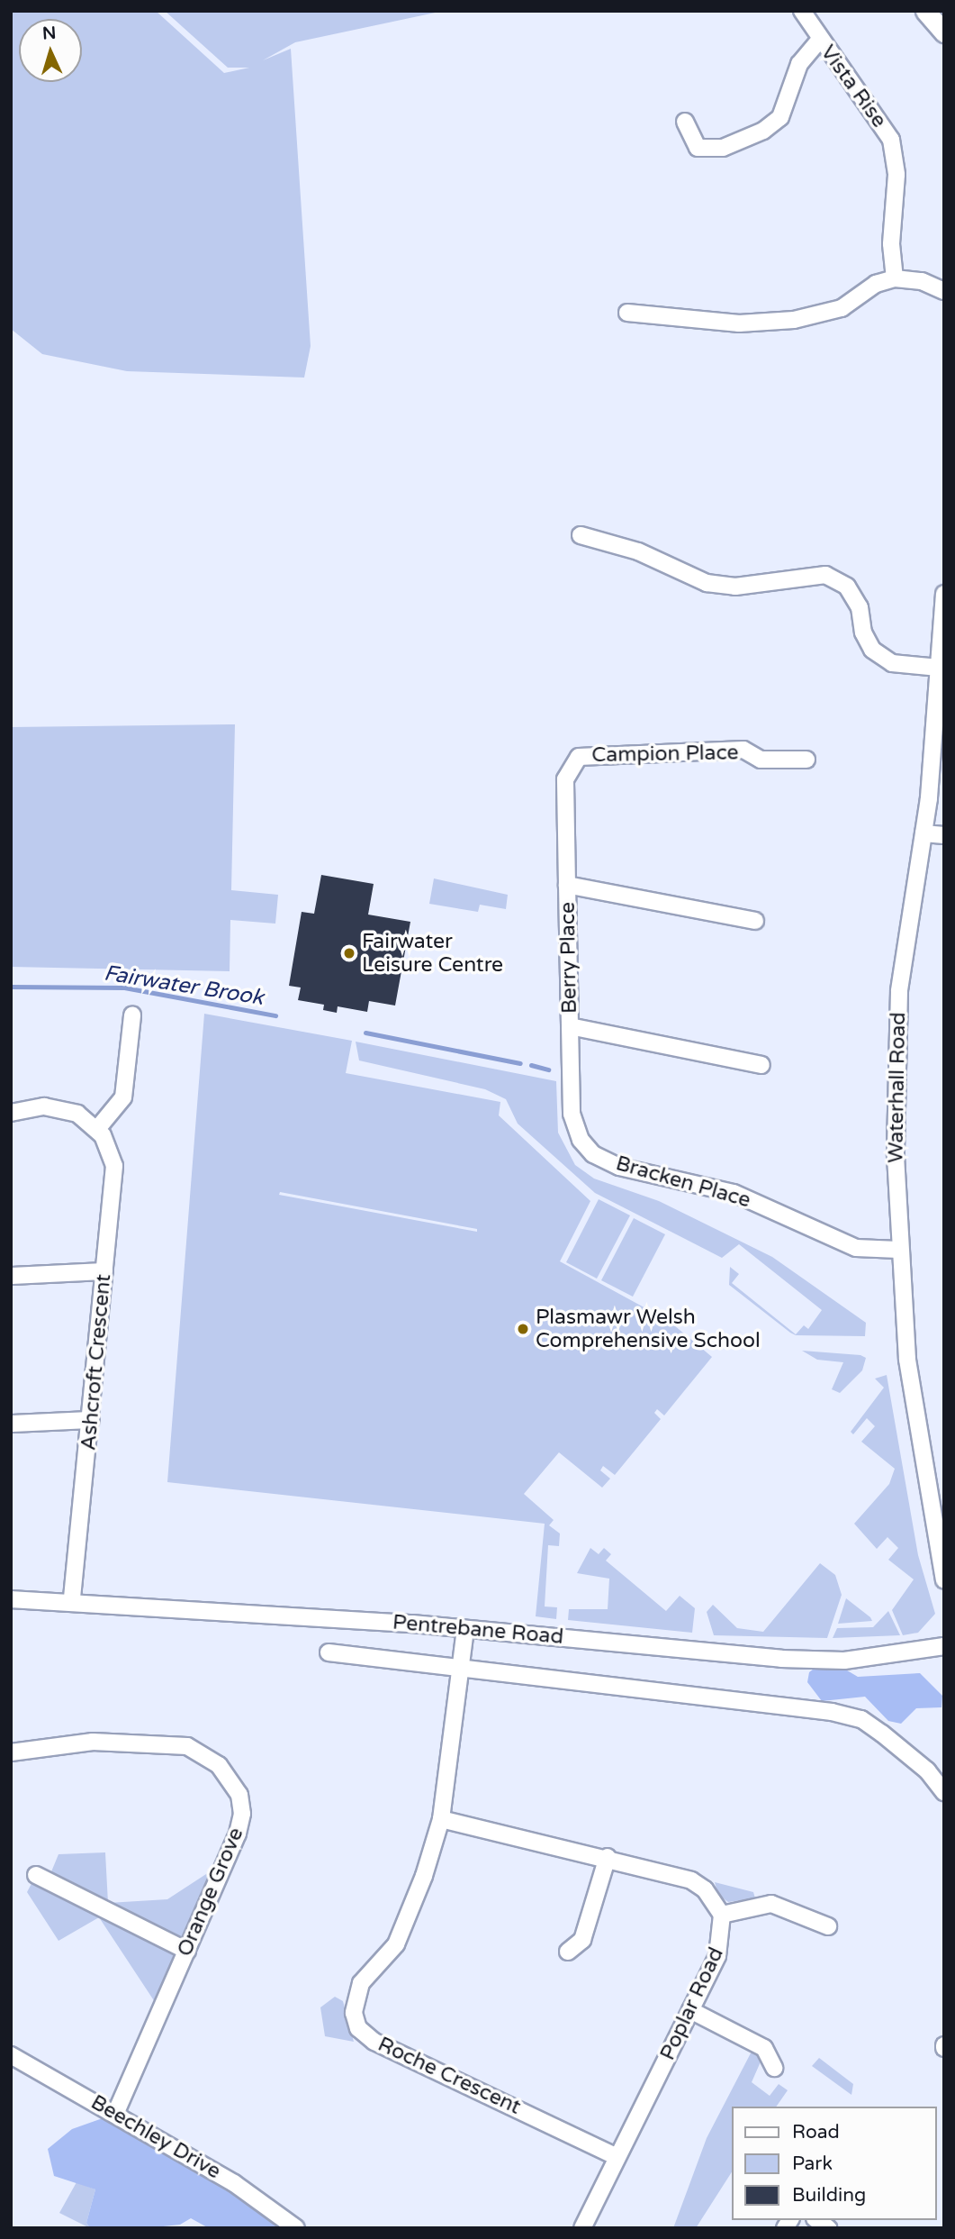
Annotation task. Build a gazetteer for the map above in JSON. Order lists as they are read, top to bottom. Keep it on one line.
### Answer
{"streets":{"street":["Vista Rise","Campion Place","Berry Place","Waterhall Road","Bracken Place","Ashcroft Crescent","Pentrebane Road","Orange Grove","Poplar Road","Roche Crescent","Beechley Drive"]},"crossings":[["Campion Place","Berry Place"],["Berry Place","Bracken Place"],["Waterhall Road","Bracken Place"],["Ashcroft Crescent","Pentrebane Road"],["Pentrebane Road","Roche Crescent"],["Orange Grove","Beechley Drive"],["Poplar Road","Roche Crescent"]],"water":["Fairwater Brook"],"places":["Fairwater Leisure Centre","Plasmawr Welsh Comprehensive School"],"legend":["Road","Park","Building"],"north":"top"}
